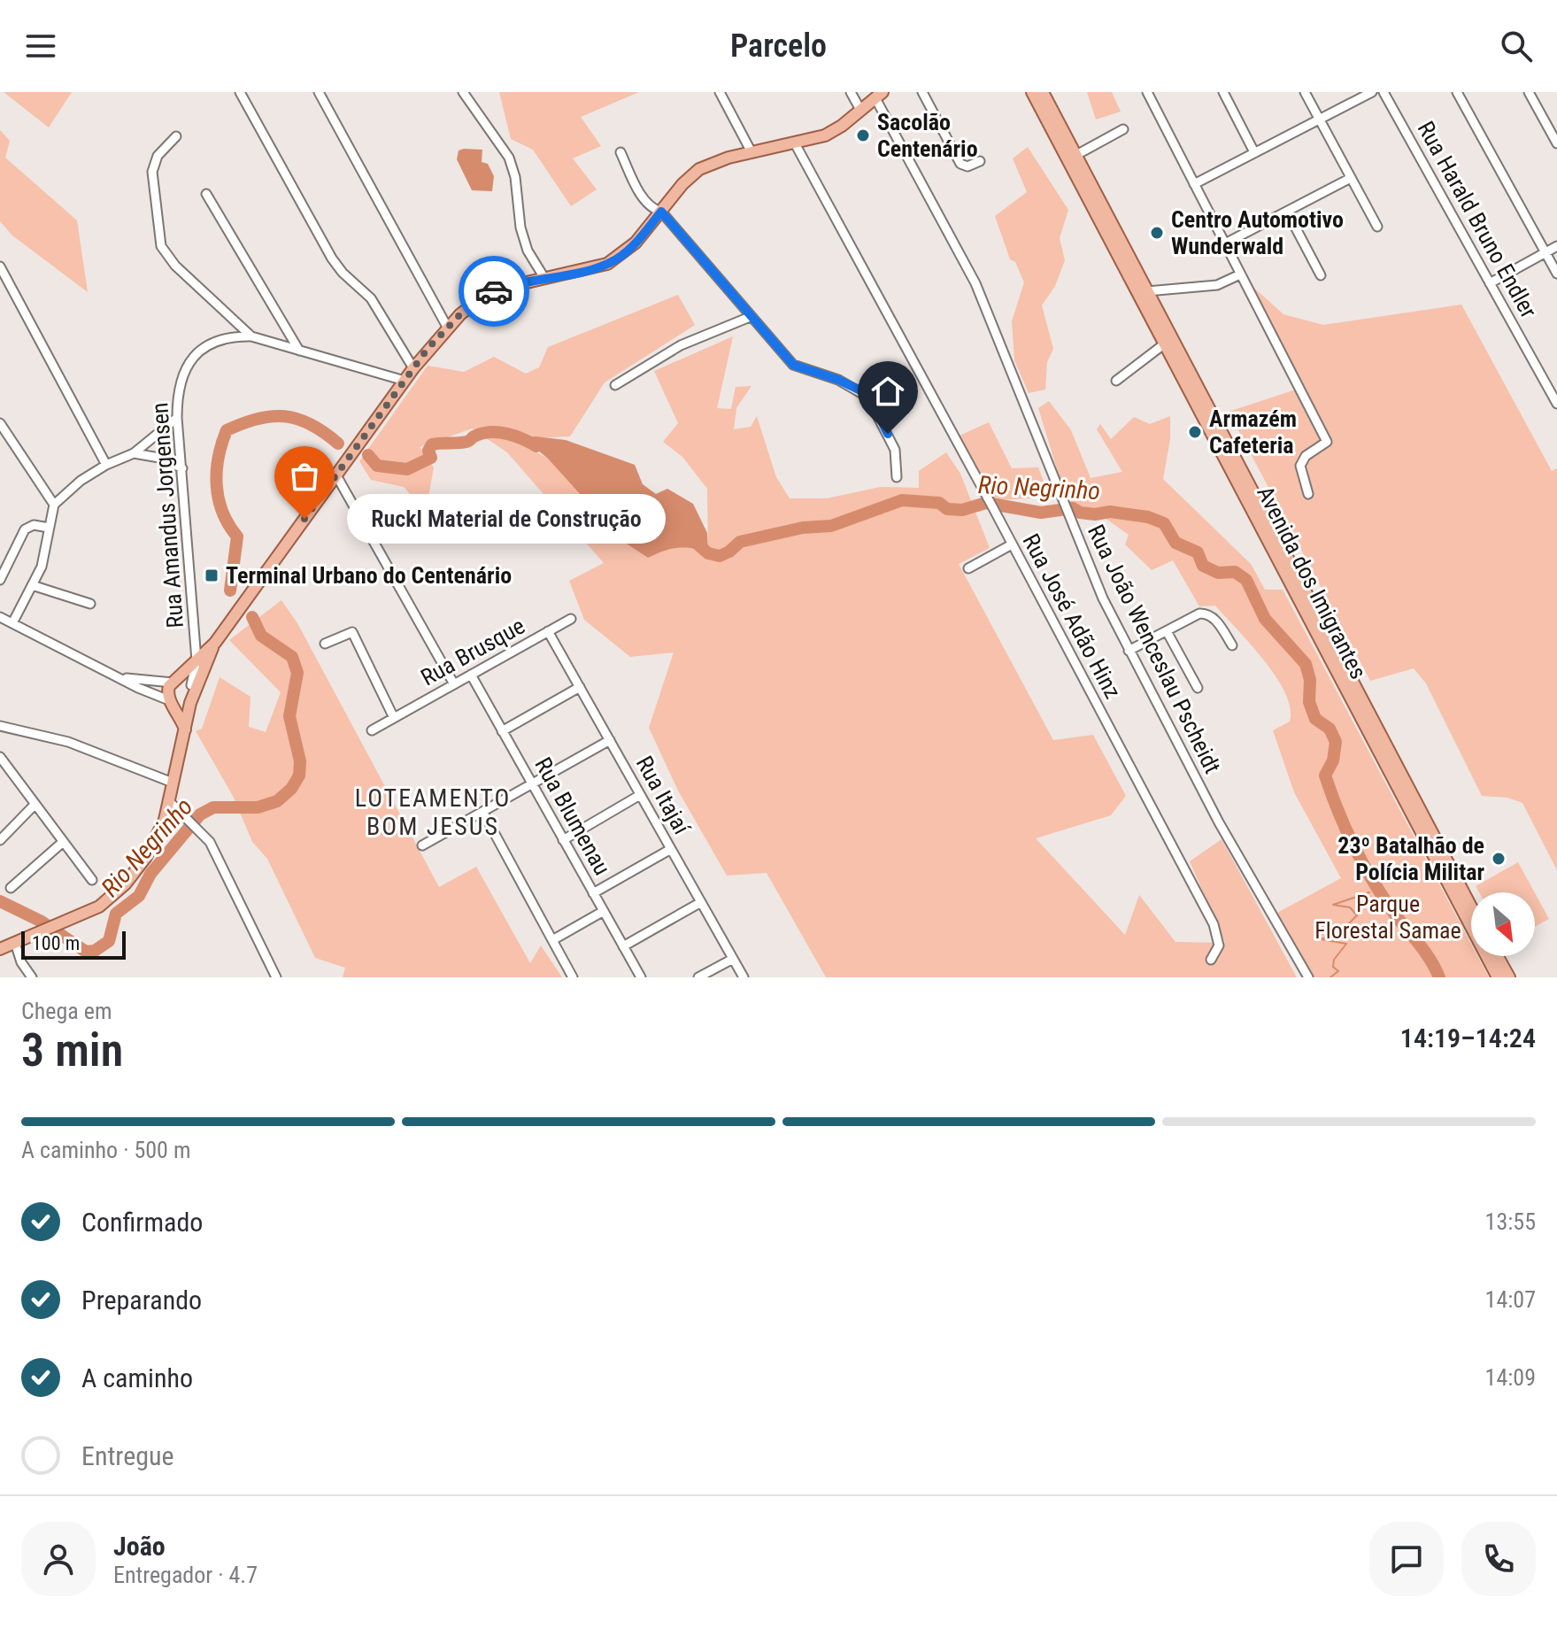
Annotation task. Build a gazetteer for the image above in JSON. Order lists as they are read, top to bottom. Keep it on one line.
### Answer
{"streets":{"main road":["Avenida dos Imigrantes"],"street":["Rua Harald Bruno Endler","Rua Amandus Jorgensen","Rua José Adão Hinz","Rua João Wenceslau Pscheidt","Rua Brusque","Rua Itajaí","Rua Blumenau"]},"crossings":[["Rua Brusque","Rua Itajaí"],["Rua Brusque","Rua Blumenau"]],"districts":["LOTEAMENTO BOM JESUS"],"water":["Rio Negrinho"],"parks":["Parque Florestal Samae"],"places":{"other":["Sacolão Centenário","Centro Automotivo Wunderwald","Armazém Cafeteria","Ruckl Material de Construção","23º Batalhão de Polícia Militar"],"transit":["Terminal Urbano do Centenário"]},"scale_bar":"100 m","north":"bottom right","page":{"header":"Parcelo","bubble":"Ruckl Material de Construção","scale":"100 m","heading":["3 min","Chega em","14:19–14:24"],"panel":["João","Entregador · 4.7"],"bar":"A caminho · 500 m","list":[["Confirmado","13:55"],["Preparando","14:07"],["A caminho","14:09"],"Entregue"]}}
